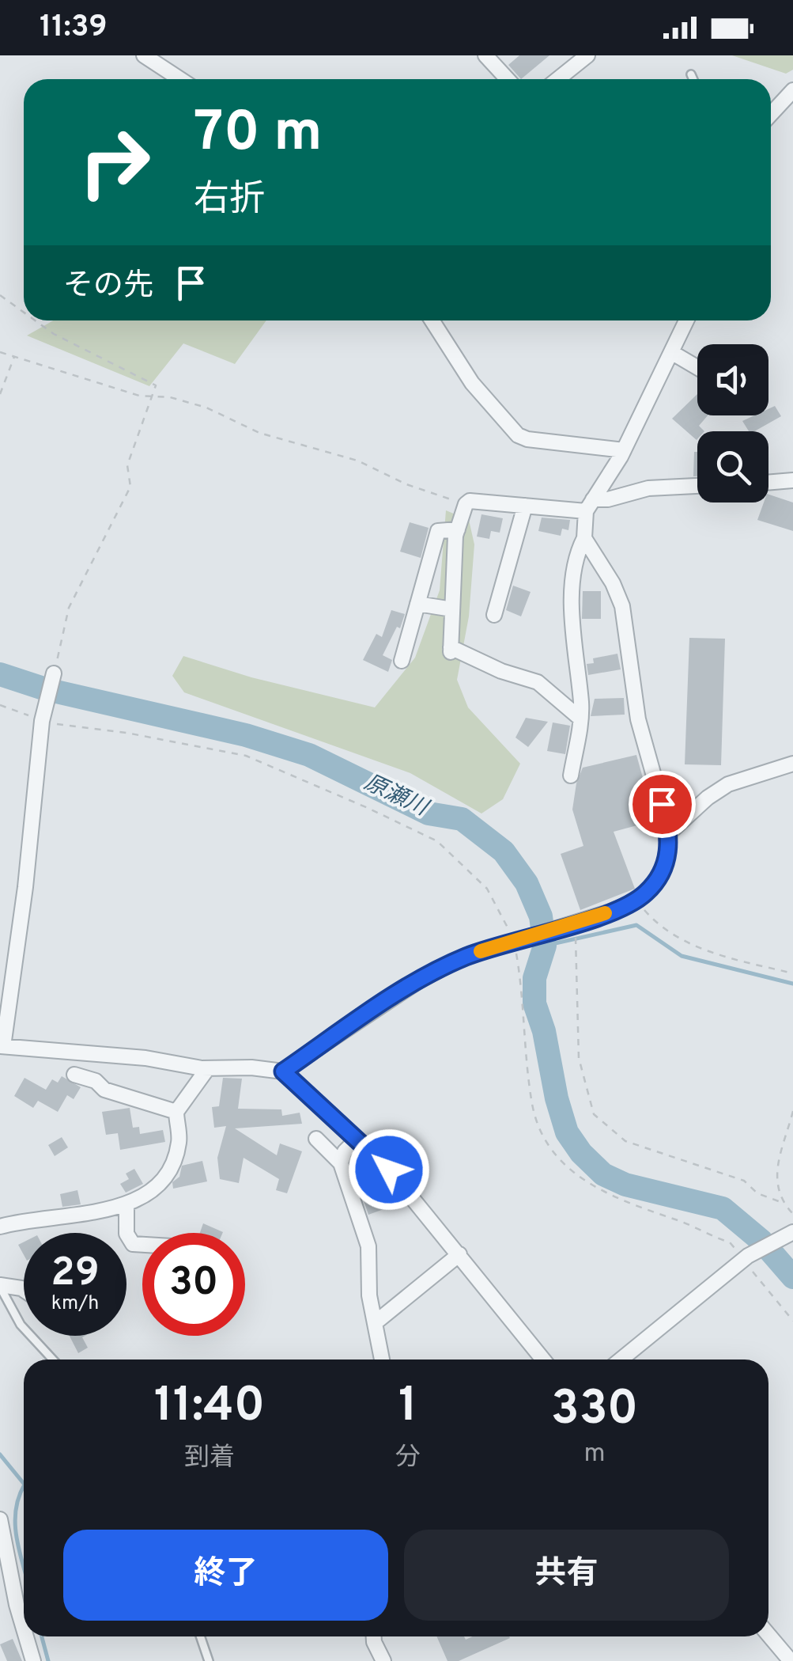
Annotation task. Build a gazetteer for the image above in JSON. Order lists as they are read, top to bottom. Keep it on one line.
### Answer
{"water":["原瀬川"],"page":{"status":"11:39","turn":["70 m","右折"],"then":"その先","speed":"29 km/h","limit":"30","eta":["11:40","到着","1","分","330","m"],"buttons":["終了","共有"]}}
